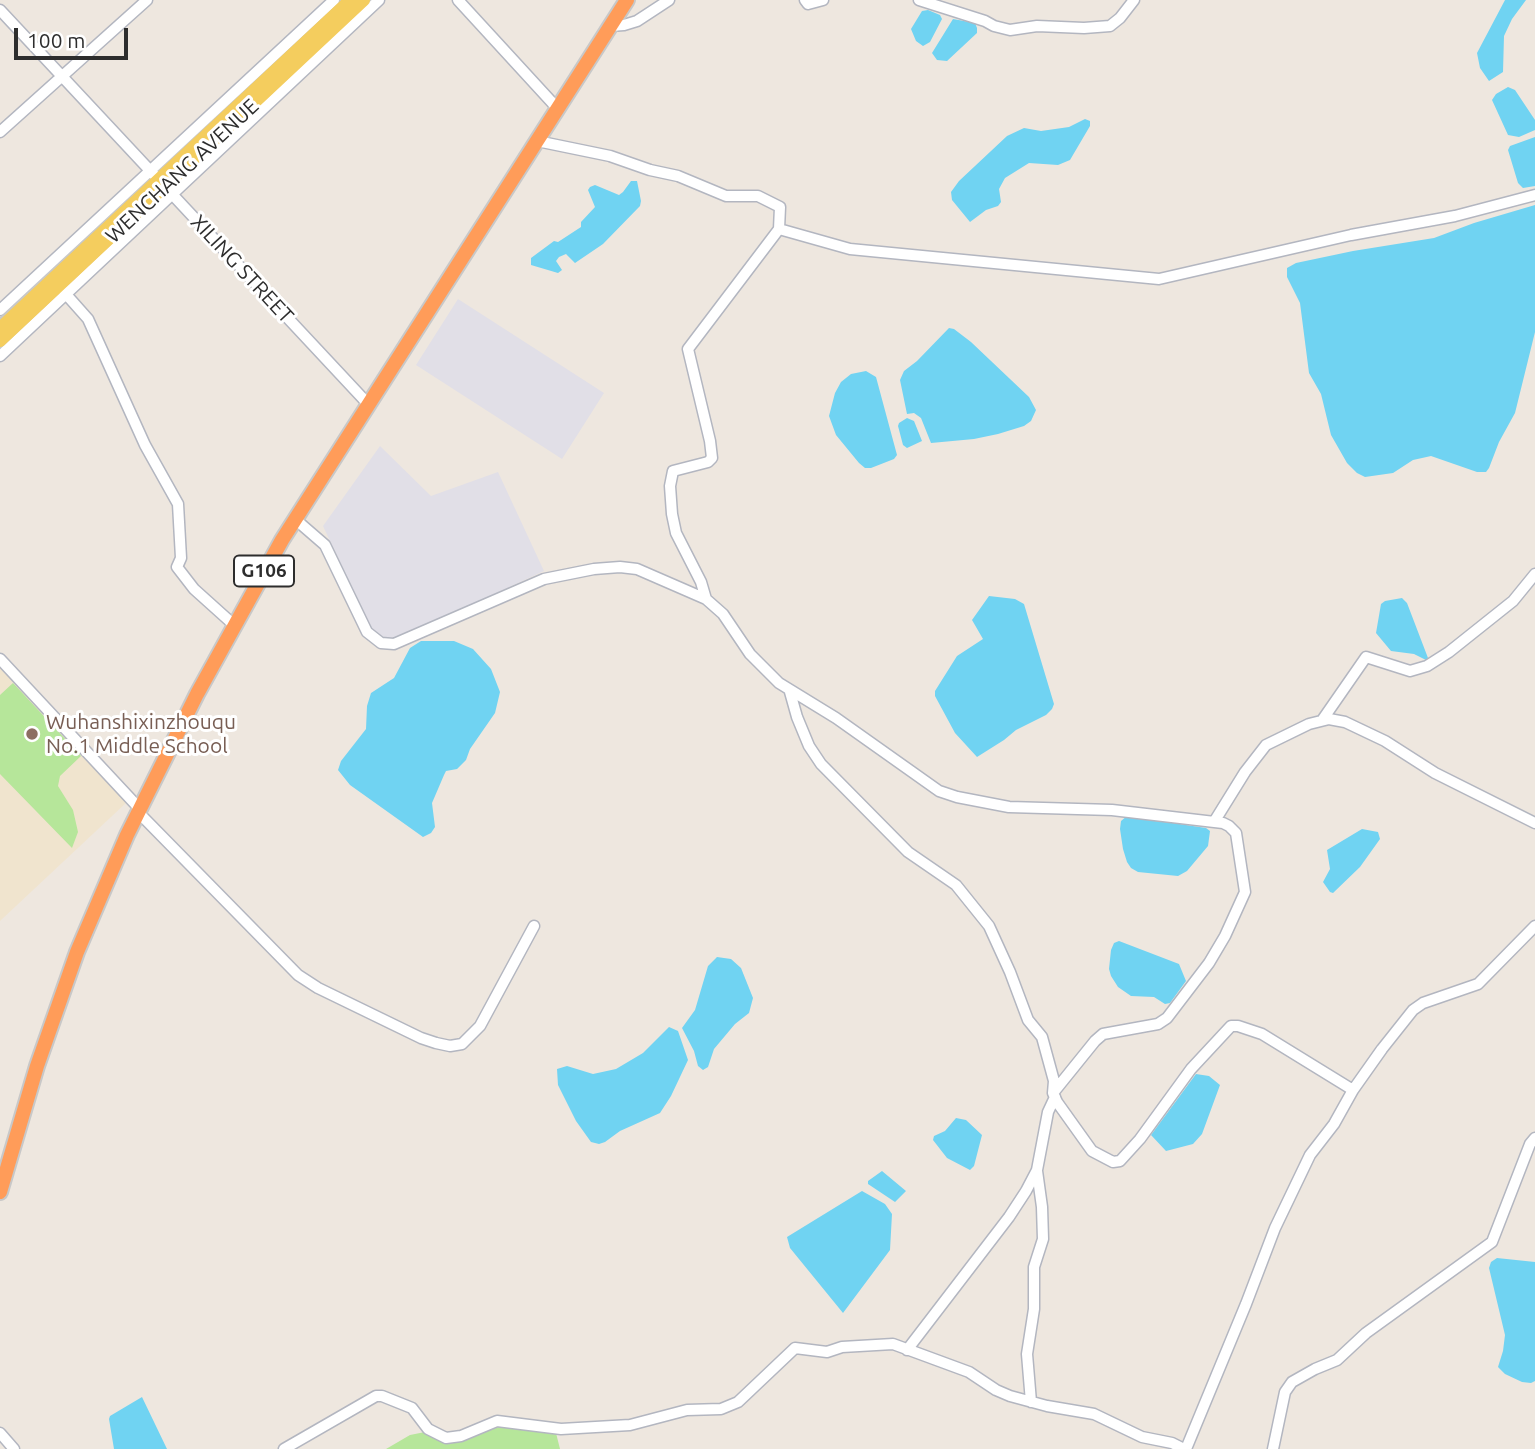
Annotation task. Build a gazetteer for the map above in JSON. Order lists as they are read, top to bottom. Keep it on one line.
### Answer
{"streets":{"highway":["G106"],"main road":["WENCHANG AVENUE"],"street":["XILING STREET"]},"crossings":[["WENCHANG AVENUE","XILING STREET"],["XILING STREET","G106"]],"places":["Wuhanshixinzhouqu No.1 Middle School"],"scale_bar":"100 m"}
